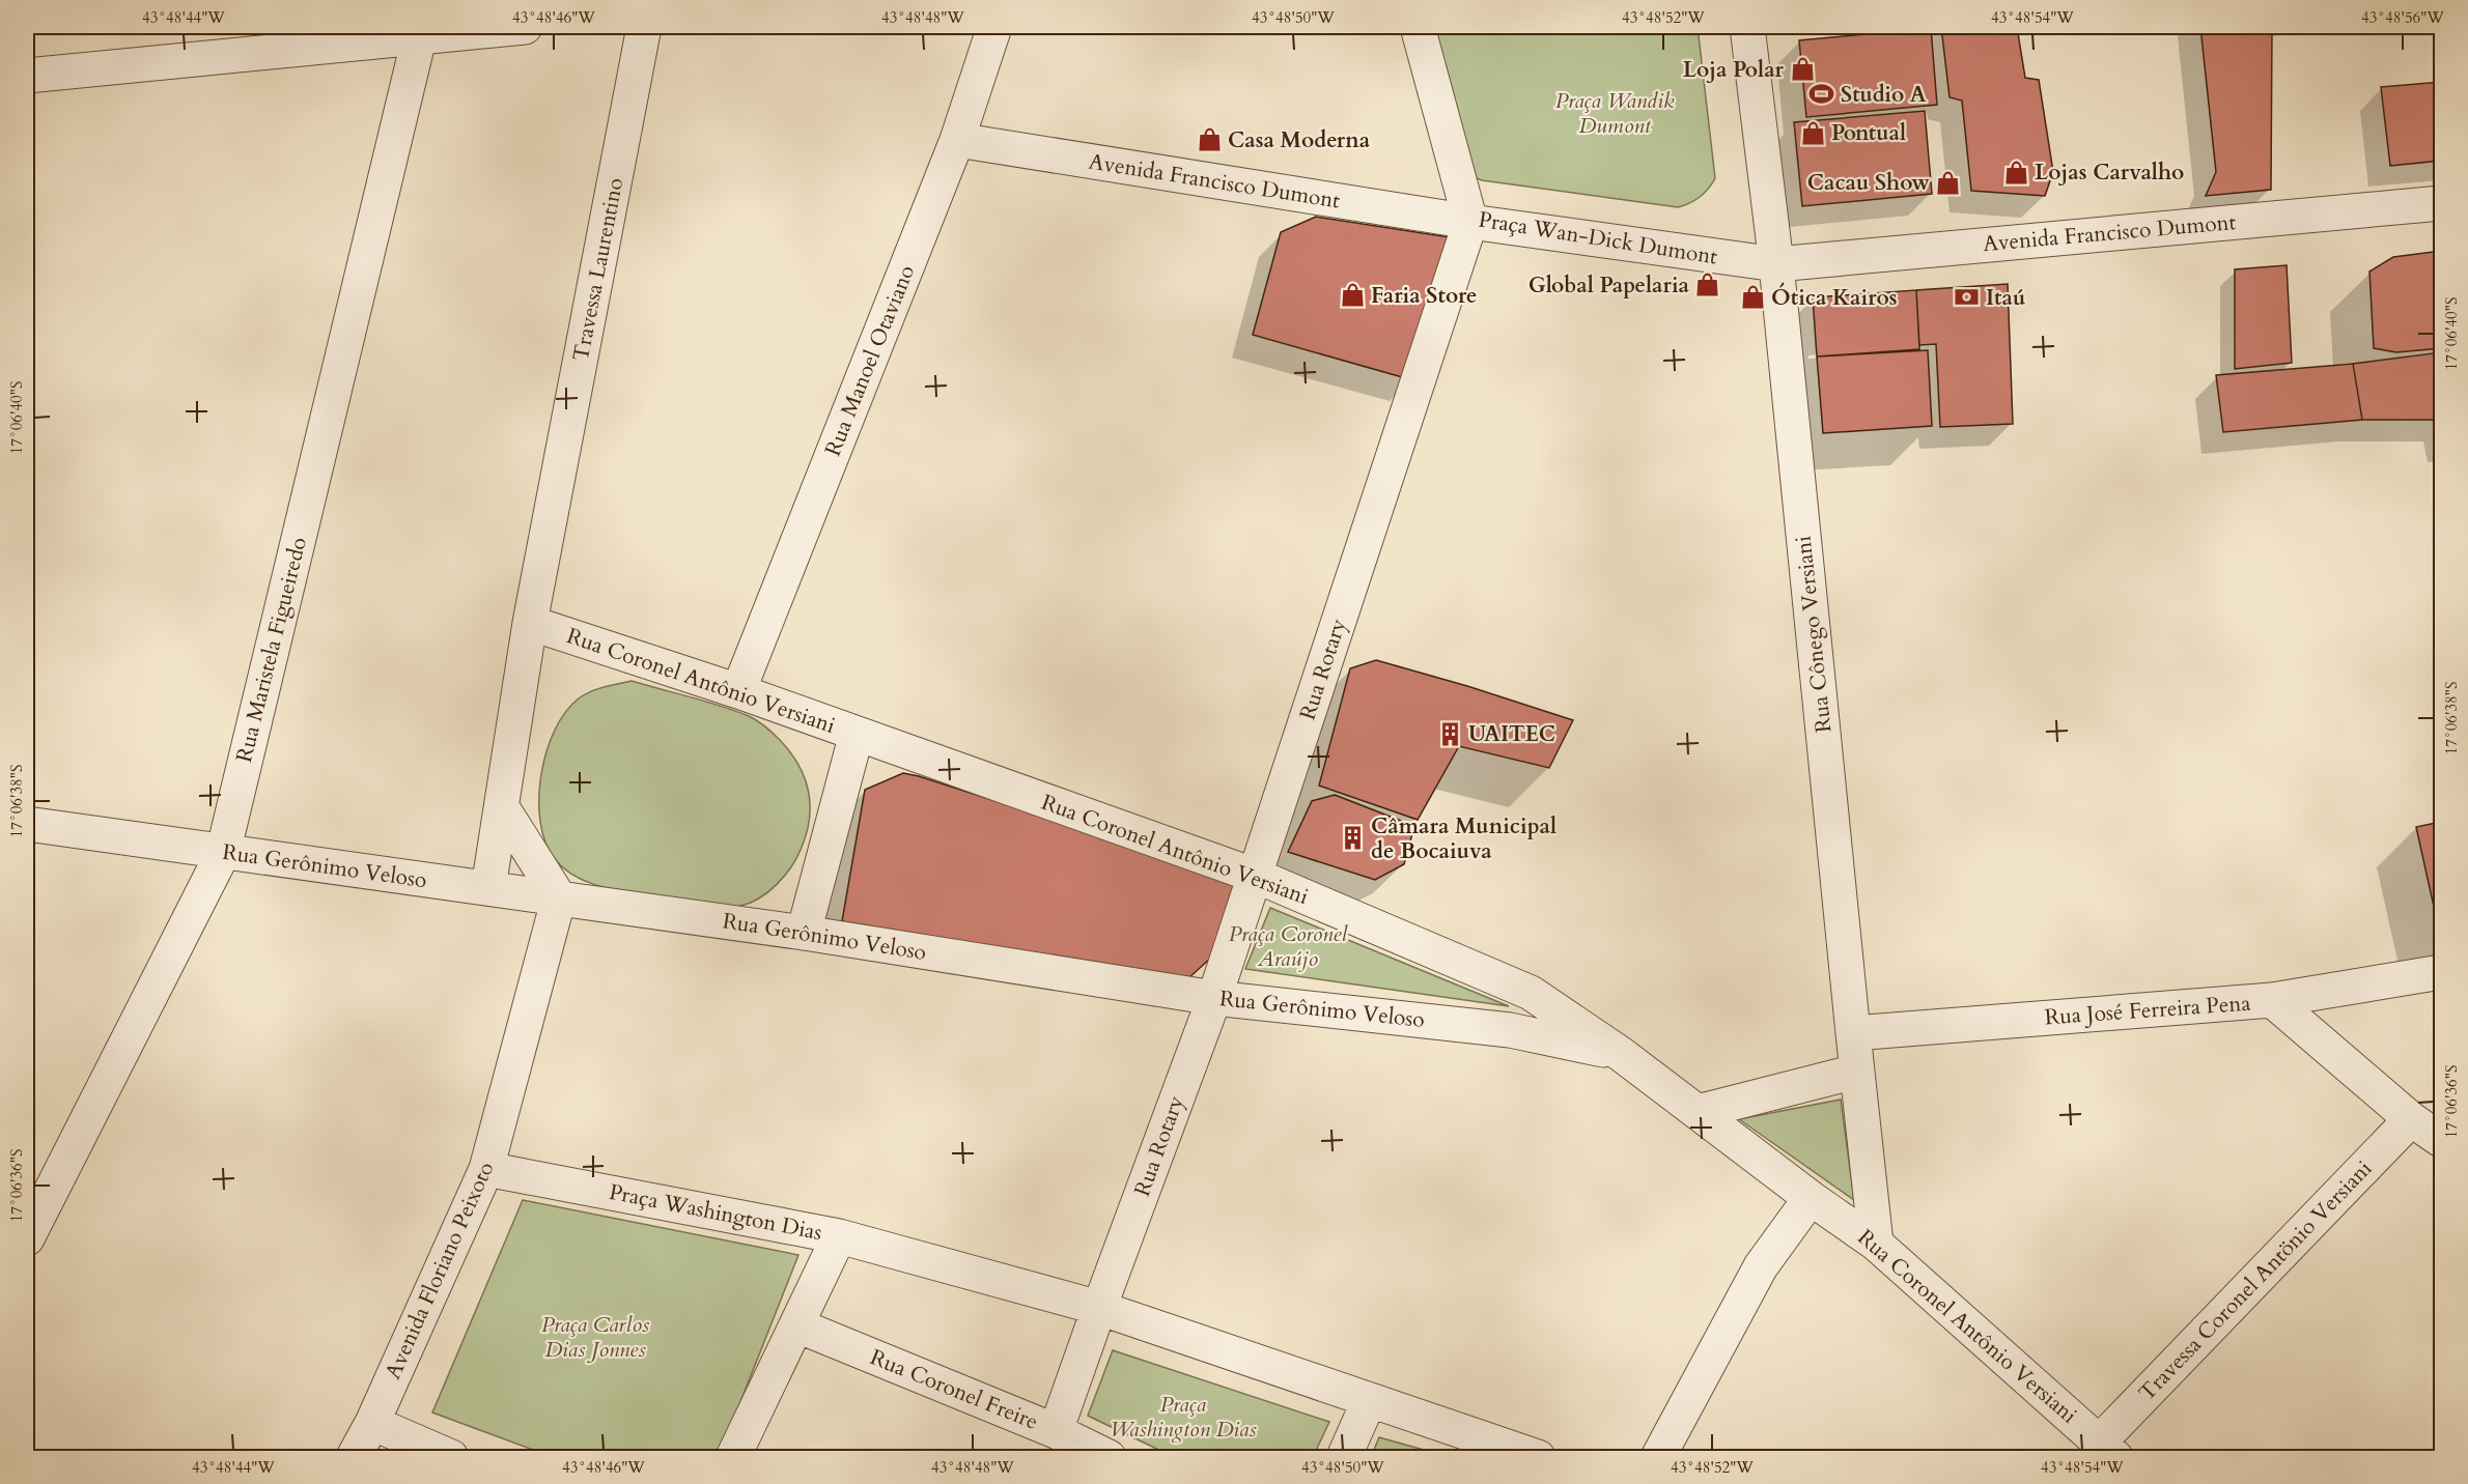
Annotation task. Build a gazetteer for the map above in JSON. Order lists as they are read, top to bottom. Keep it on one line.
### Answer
{"streets":{"street":["Avenida Francisco Dumont","Praça Wan-Dick Dumont","Travessa Laurentino","Rua Manoel Otaviano","Rua Cônego Versiani","Rua Maristela Figueiredo","Rua Rotary","Rua Coronel Antônio Versiani","Rua Gerônimo Veloso","Rua José Ferreira Pena","Praça Washington Dias","Avenida Floriano Peixoto","Travessa Coronel Antönio Versiani","Rua Coronel Freire"]},"crossings":[["Avenida Francisco Dumont","Praça Wan-Dick Dumont"],["Avenida Francisco Dumont","Rua Manoel Otaviano"],["Avenida Francisco Dumont","Rua Cônego Versiani"],["Avenida Francisco Dumont","Rua Rotary"],["Praça Wan-Dick Dumont","Rua Cônego Versiani"],["Praça Wan-Dick Dumont","Rua Rotary"],["Travessa Laurentino","Rua Coronel Antônio Versiani"],["Travessa Laurentino","Rua Gerônimo Veloso"],["Rua Manoel Otaviano","Rua Coronel Antônio Versiani"],["Rua Cônego Versiani","Rua Coronel Antônio Versiani"],["Rua Cônego Versiani","Rua José Ferreira Pena"],["Rua Maristela Figueiredo","Rua Gerônimo Veloso"],["Rua Rotary","Rua Coronel Antônio Versiani"],["Rua Rotary","Rua Gerônimo Veloso"],["Rua Rotary","Praça Washington Dias"],["Rua Rotary","Rua Coronel Freire"],["Rua Coronel Antônio Versiani","Rua Gerônimo Veloso"],["Rua Coronel Antônio Versiani","Travessa Coronel Antönio Versiani"],["Rua Gerônimo Veloso","Avenida Floriano Peixoto"],["Praça Washington Dias","Avenida Floriano Peixoto"]],"parks":["Praça Wandik Dumont","Praça Coronel Araújo","Praça Carlos Dias Jonnes","Praça Washington Dias"],"places":{"shop":["Loja Polar","Pontual","Casa Moderna","Lojas Carvalho","Cacau Show","Global Papelaria","Faria Store","Ótica Kairos"],"sports":["Studio A"],"bank":["Itaú"],"building":["UAITEC","Câmara Municipal de Bocaiuva"]},"coordinates":["43°48'44\"W","43°48'46\"W","43°48'48\"W","43°48'50\"W","43°48'52\"W","43°48'54\"W","43°48'56\"W","17°06'40\"S","17°06'38\"S","17°06'36\"S"]}
